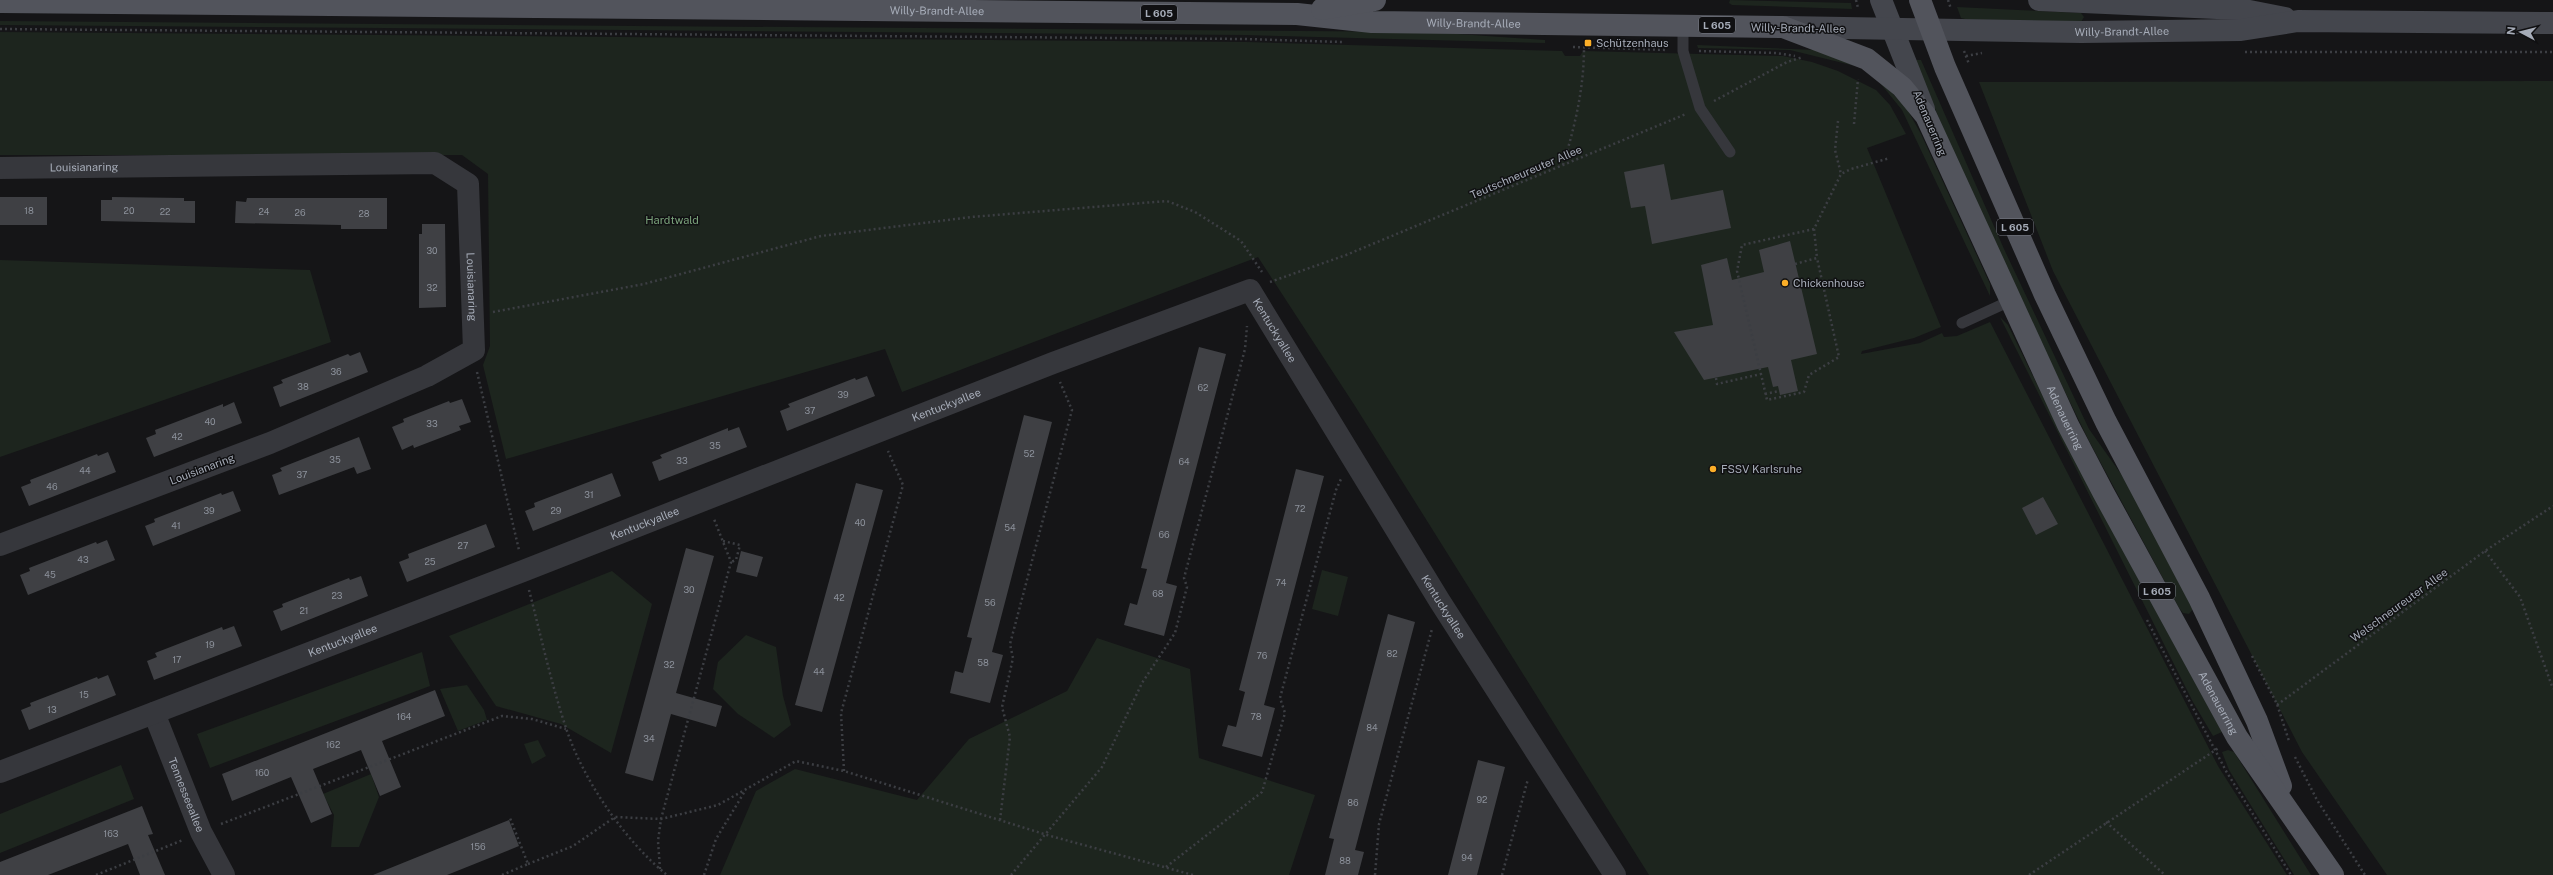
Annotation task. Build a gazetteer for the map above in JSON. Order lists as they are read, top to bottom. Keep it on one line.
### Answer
{"streets":{"main road":["Willy-Brandt-Allee","L 605","Adenauerring"],"street":["Louisianaring","Kentuckyallee","Tennesseeallee"],"path":["Teutschneureuter Allee","Welschneureuter Allee"]},"crossings":[["Willy-Brandt-Allee","Adenauerring"],["Adenauerring","Welschneureuter Allee"],["Teutschneureuter Allee","Kentuckyallee"],["Kentuckyallee","Tennesseeallee"]],"parks":["Hardtwald"],"places":{"transit":["Schützenhaus"],"other":["Chickenhouse","FSSV Karlsruhe"]},"house_numbers":["18","20","22","24","26","28","30","32","36","38","62","39","37","40","33","42","35","52","35","33","64","44","37","46","31","72","39","29","40","41","54","66","27","43","25","45","74","30","68","23","42","56","21","19","82","76","17","58","32","44","15","13","164","78","84","34","162","160","92","86","163","156","94","88"],"north":"left"}
